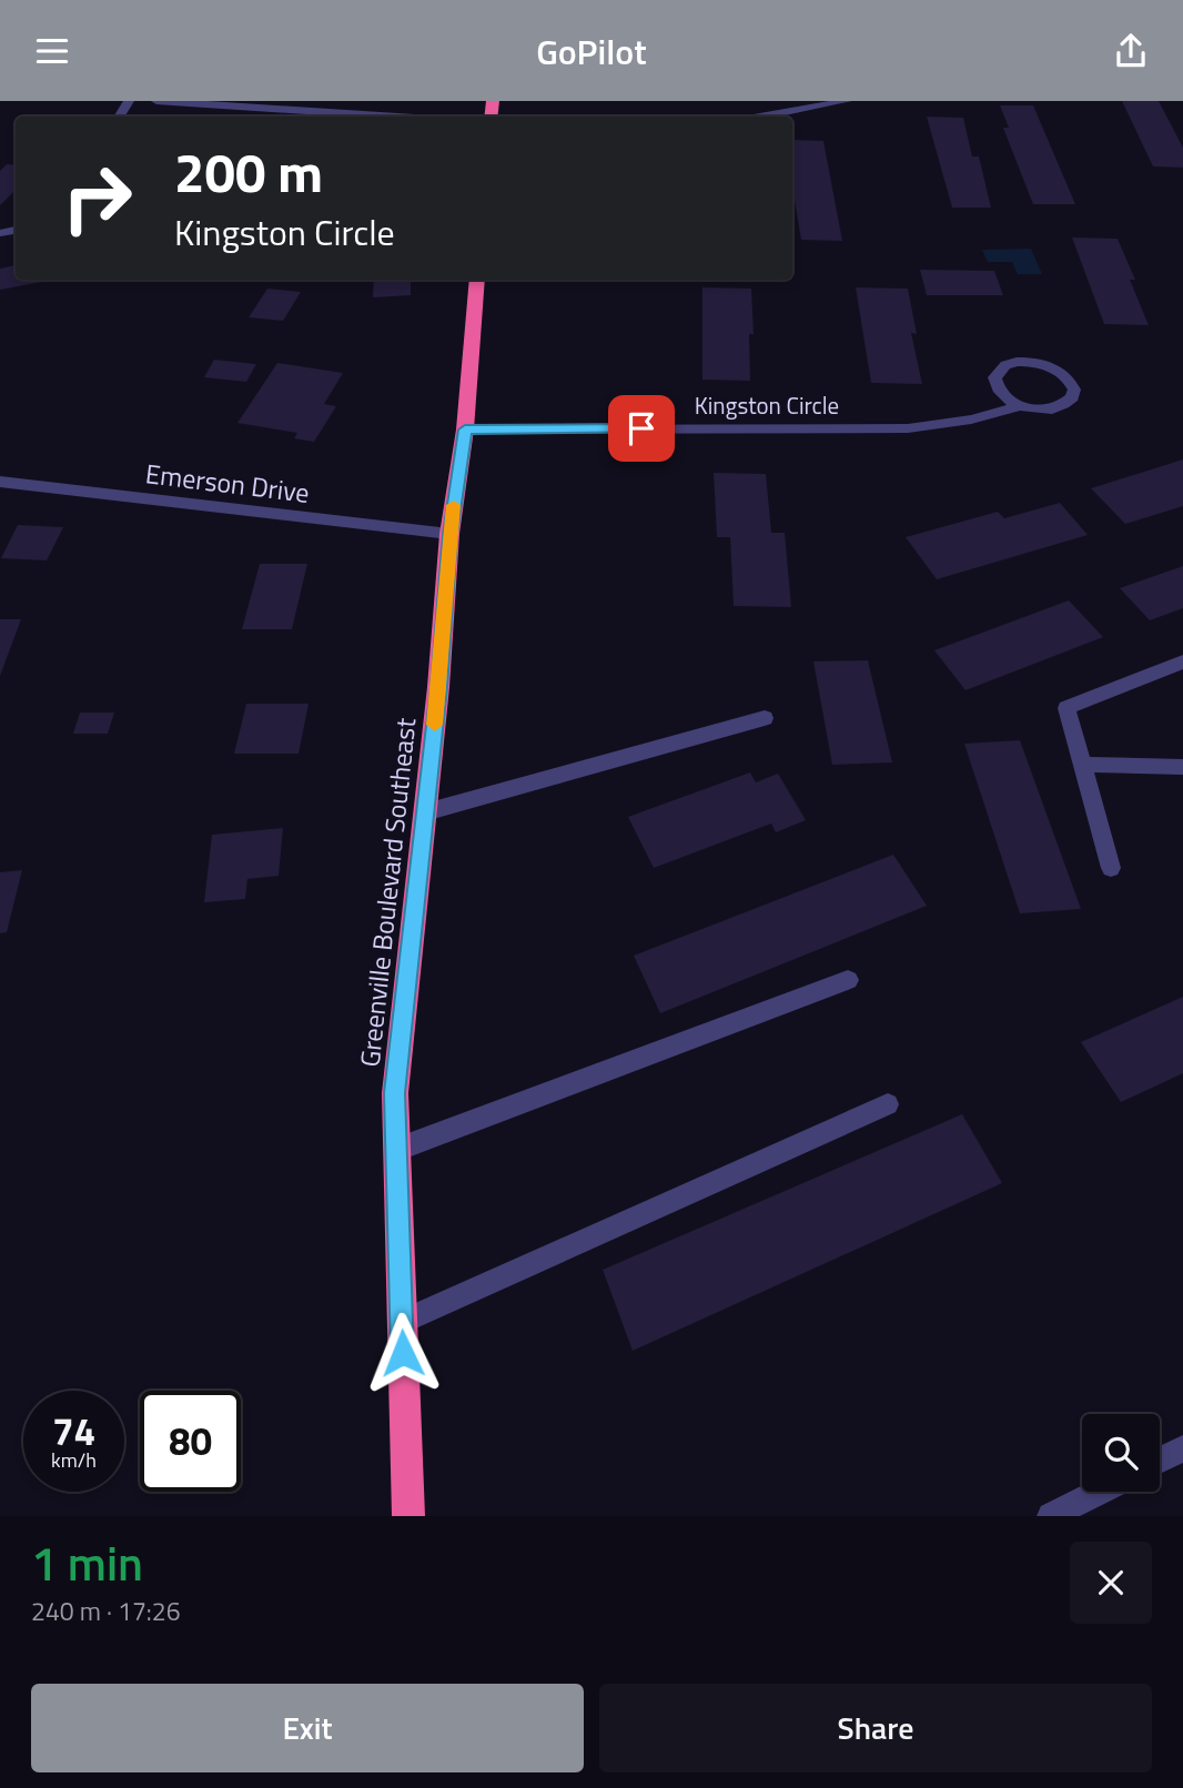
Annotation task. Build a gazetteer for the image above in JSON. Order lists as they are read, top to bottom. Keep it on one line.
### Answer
{"streets":{"highway":["Greenville Boulevard Southeast"],"street":["Kingston Circle","Emerson Drive"]},"crossings":[["Kingston Circle","Greenville Boulevard Southeast"],["Emerson Drive","Greenville Boulevard Southeast"]],"page":{"header":"GoPilot","turn":["200 m","Kingston Circle"],"speed":"74 km/h","limit":"80","heading":["1 min","240 m · 17:26"],"buttons":["Exit","Share"]}}
